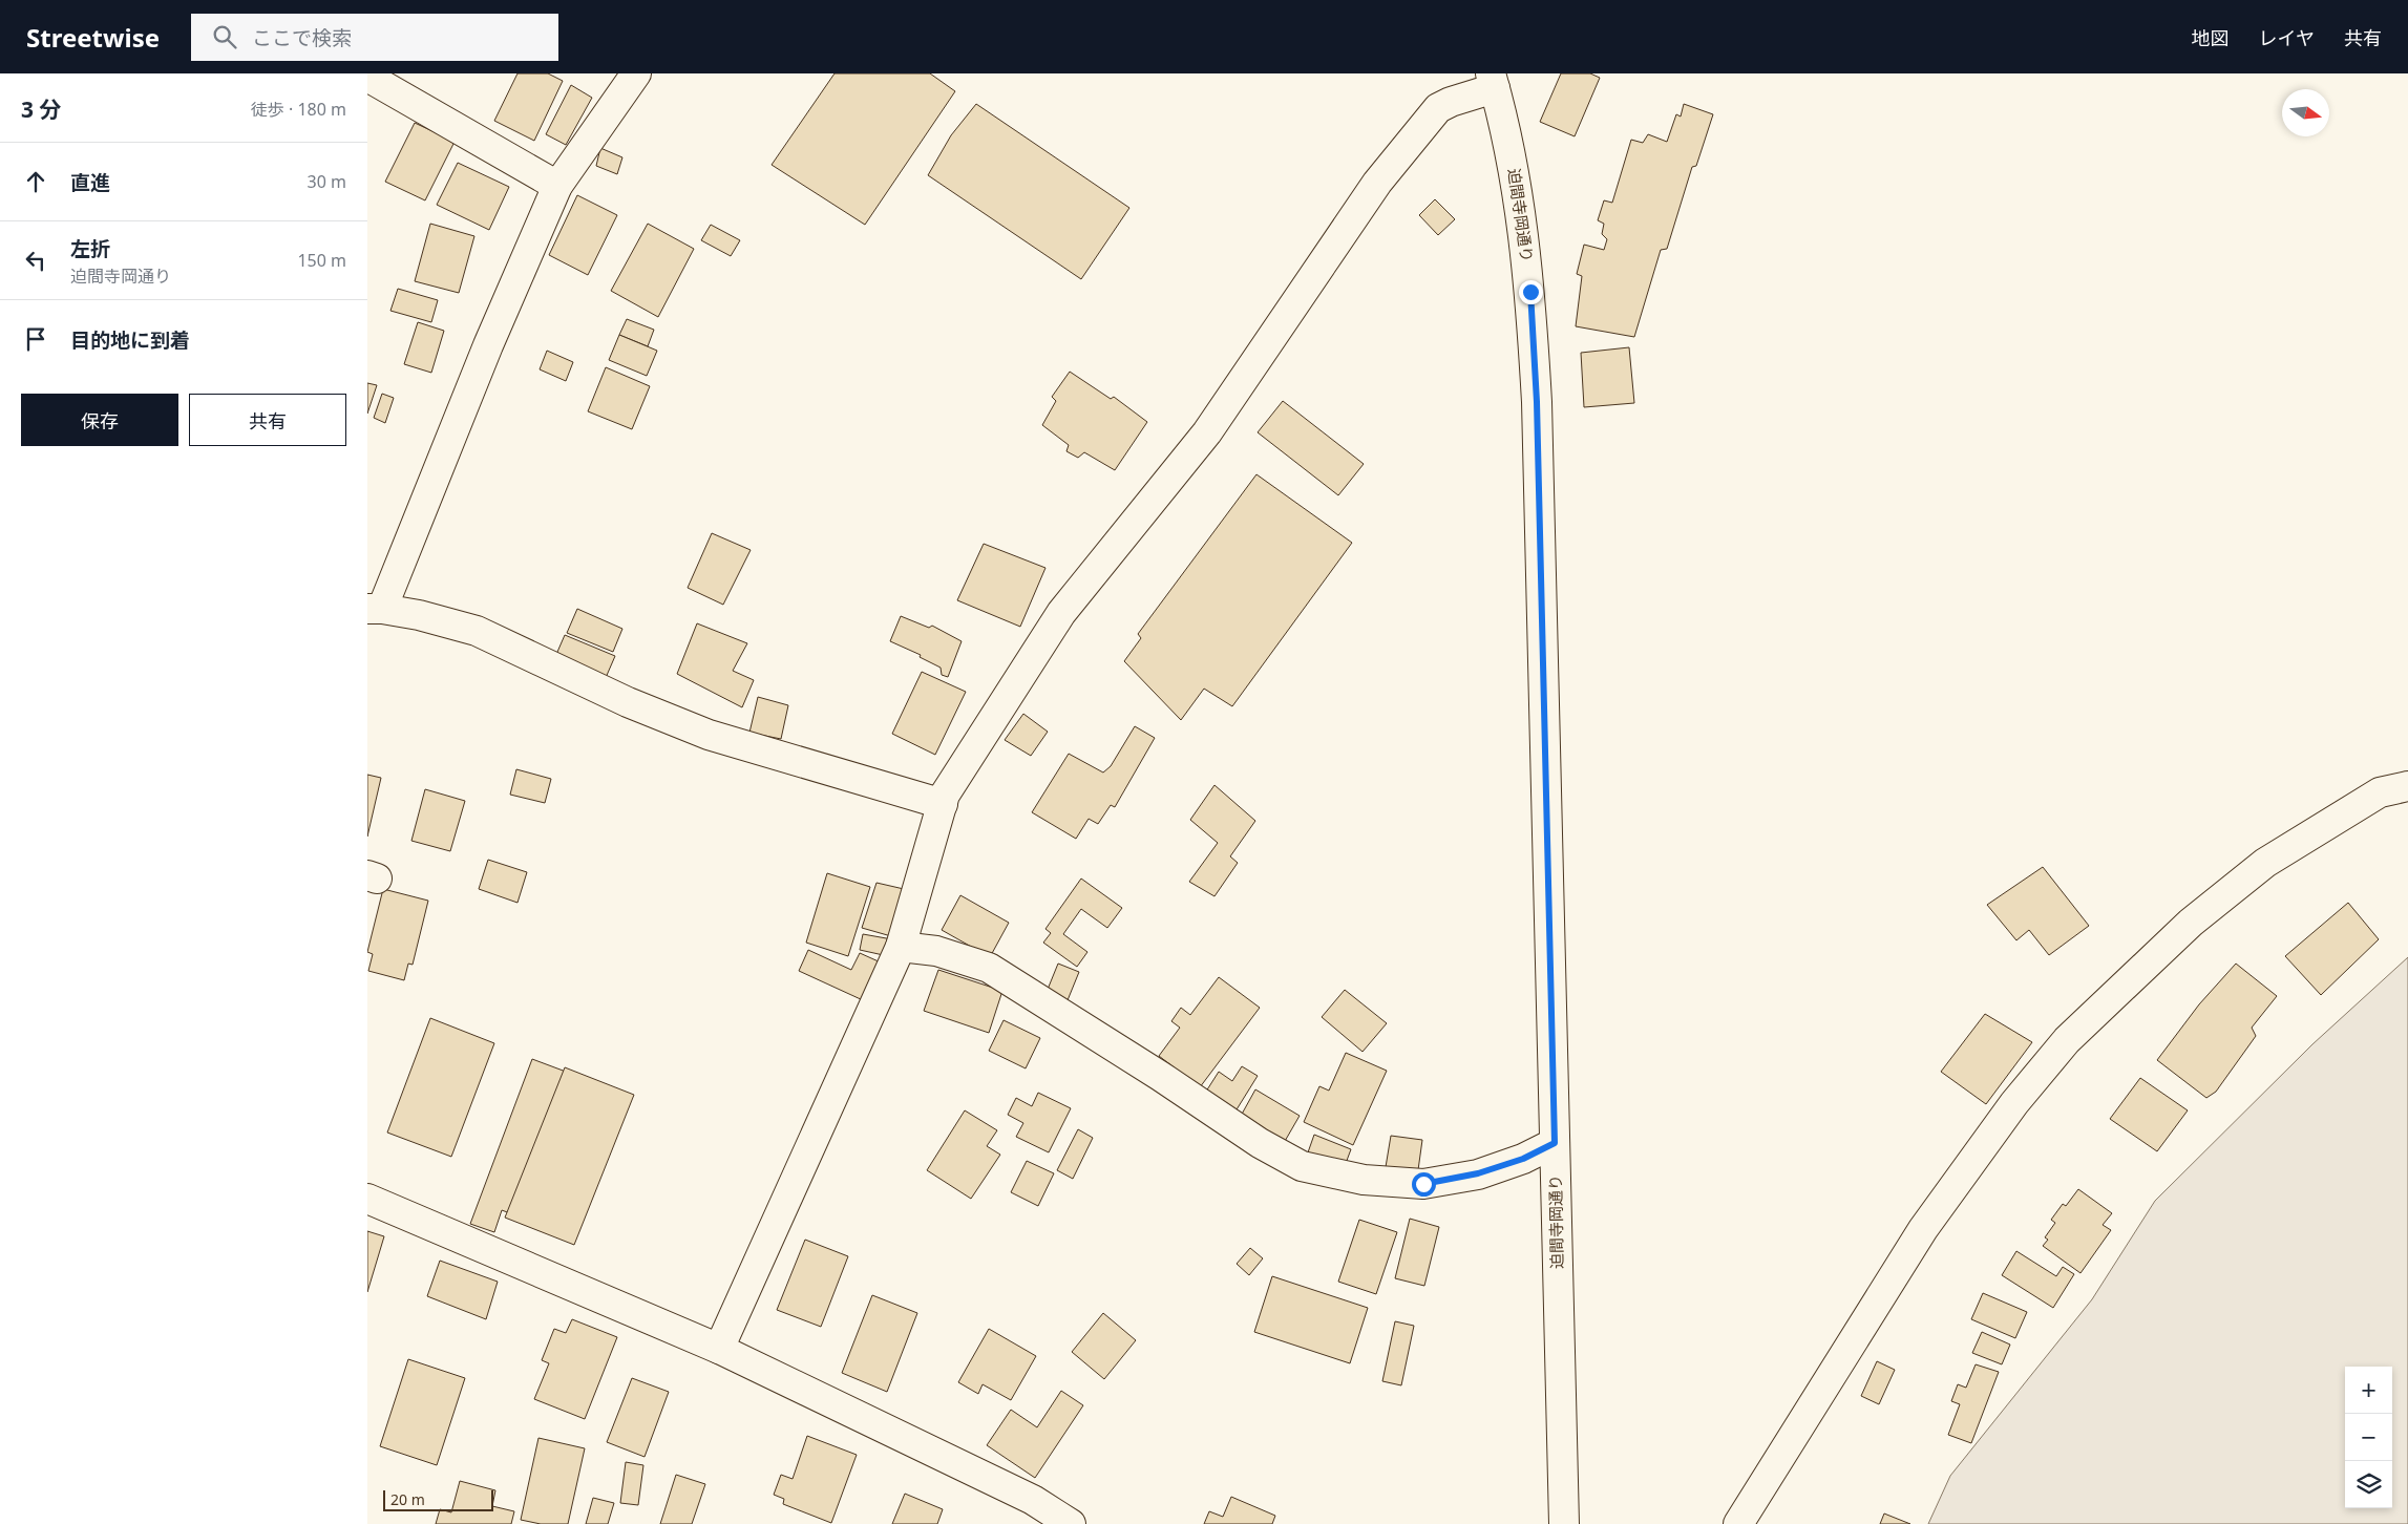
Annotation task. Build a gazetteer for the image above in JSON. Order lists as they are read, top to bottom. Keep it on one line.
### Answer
{"streets":{"street":["迫間寺岡通り"]},"scale_bar":"20 m","north":"right","page":{"header":"Streetwise","search":"ここで検索","nav":["地図","レイヤ","共有"],"heading":["3 分","徒歩 · 180 m"],"list":[["直進","30 m"],["左折","迫間寺岡通り","150 m"],"目的地に到着"],"buttons":["保存","共有"],"map_buttons":["+","−"],"scale":"20 m"}}
